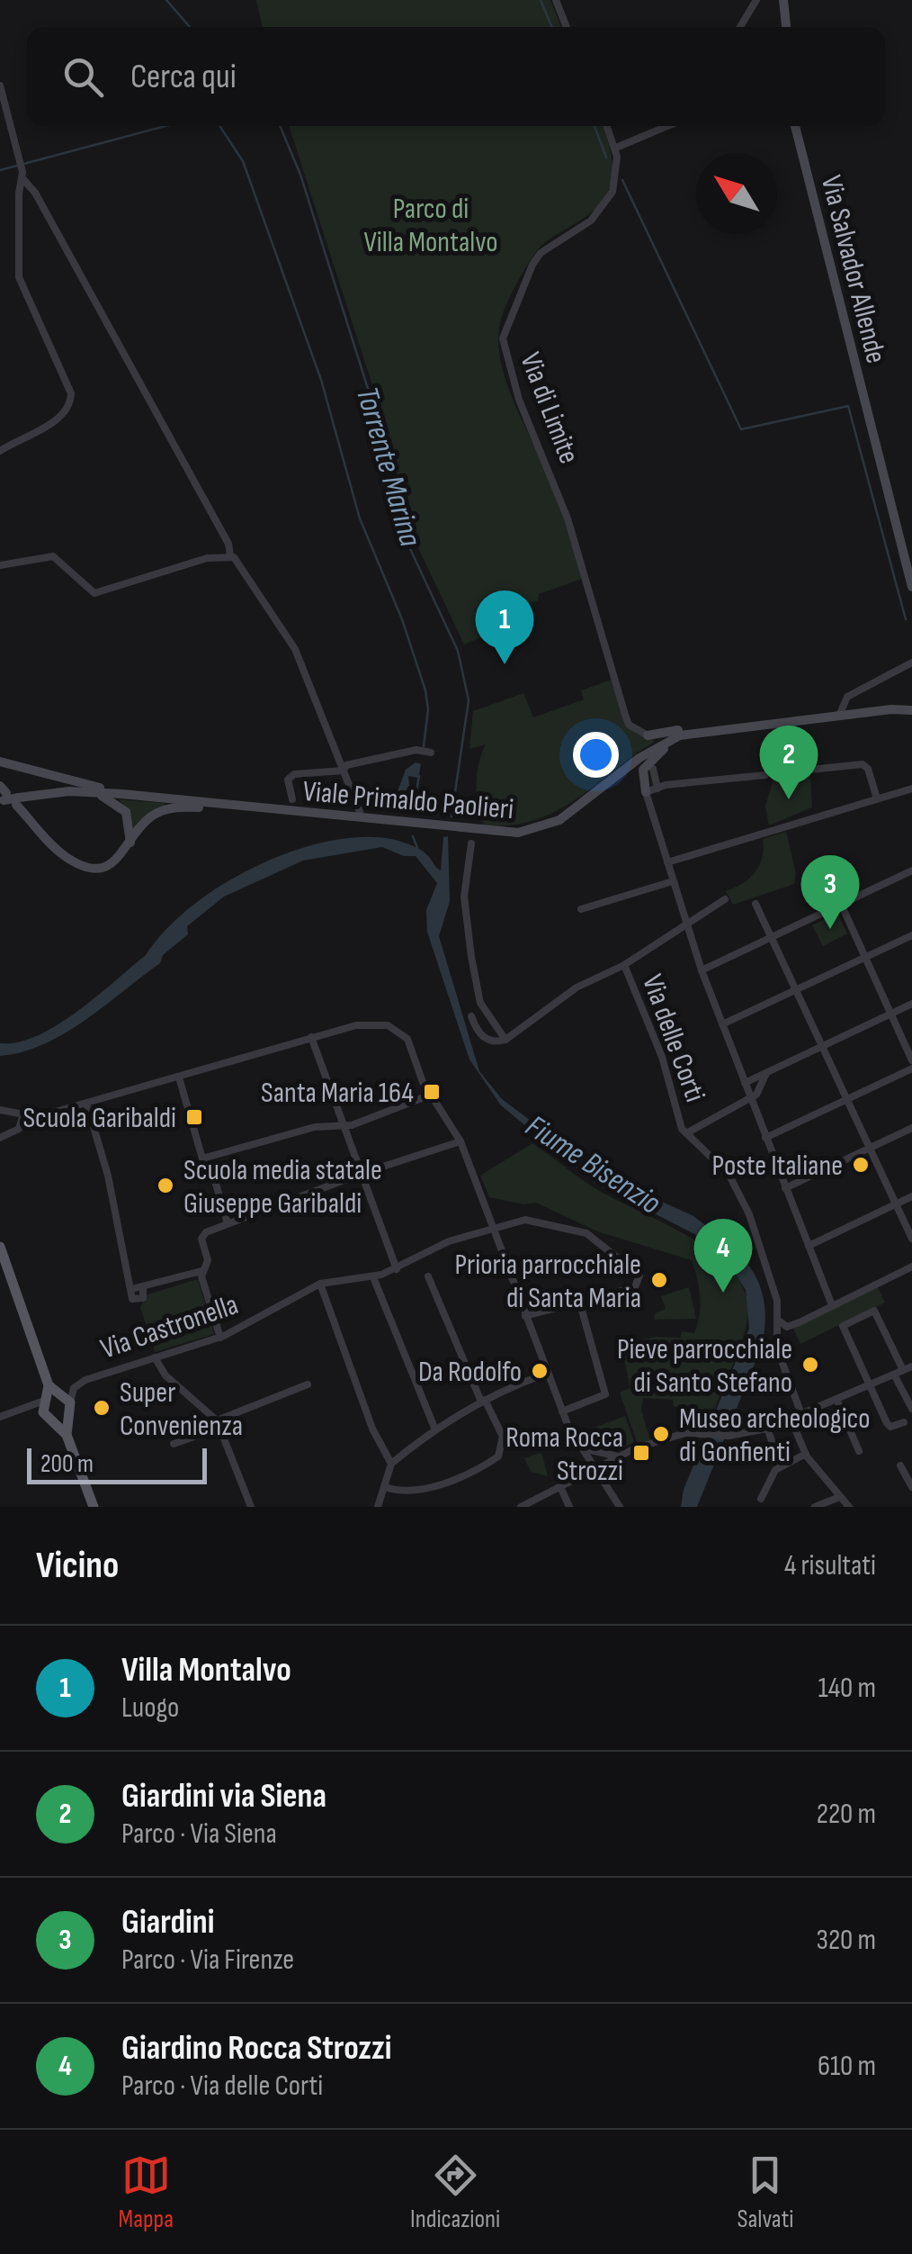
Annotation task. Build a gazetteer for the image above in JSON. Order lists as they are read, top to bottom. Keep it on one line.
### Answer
{"streets":{"main road":["Via Salvador Allende","Viale Primaldo Paolieri"],"street":["Via di Limite","Via delle Corti","Via Castronella"]},"water":["Torrente Marina","Fiume Bisenzio"],"parks":["Parco di Villa Montalvo"],"places":{"transit":["Santa Maria 164","Scuola Garibaldi","Roma Rocca Strozzi"],"other":["Poste Italiane","Scuola media statale Giuseppe Garibaldi","Prioria parrocchiale di Santa Maria","Pieve parrocchiale di Santo Stefano","Da Rodolfo","Super Convenienza","Museo archeologico di Gonfienti"]},"scale_bar":"200 m","north":"top left","page":{"search":"Cerca qui","pins":["1","2","3","4"],"scale":"200 m","heading":["Vicino","4 risultati"],"list":[{"mark":"1","name":"Villa Montalvo","note":"Luogo","value":"140 m"},{"mark":"2","name":"Giardini via Siena","note":"Parco · Via Siena","value":"220 m"},{"mark":"3","name":"Giardini","note":"Parco · Via Firenze","value":"320 m"},{"mark":"4","name":"Giardino Rocca Strozzi","note":"Parco · Via delle Corti","value":"610 m"}],"nav":["Mappa","Indicazioni","Salvati"]}}
